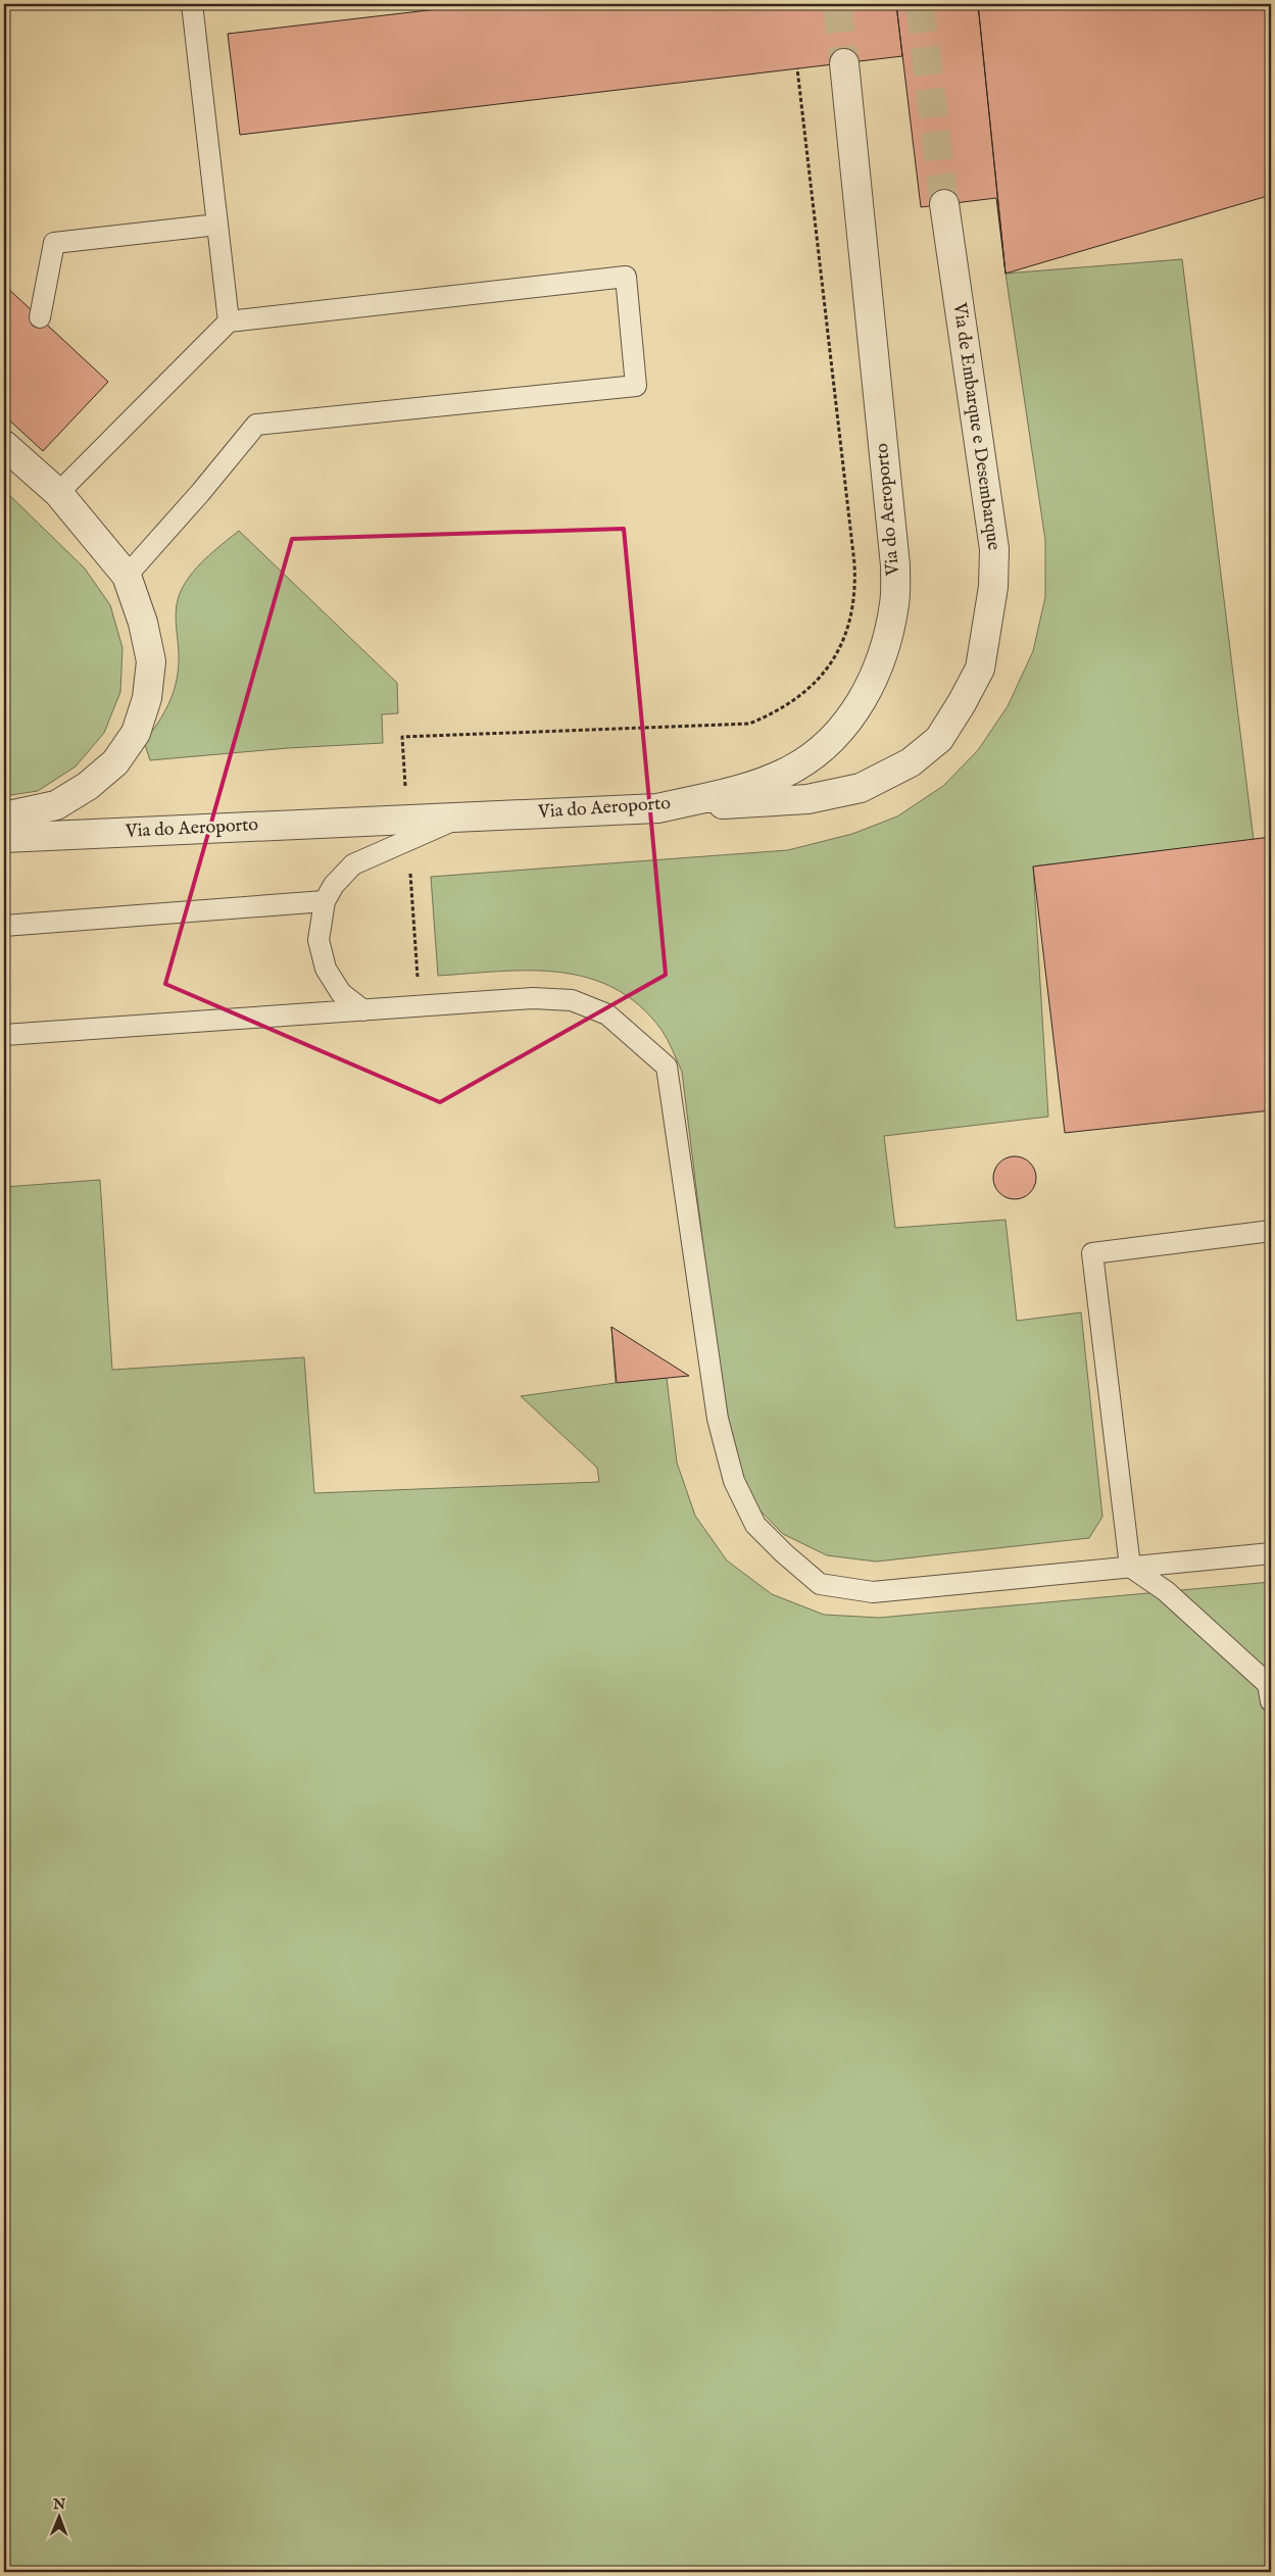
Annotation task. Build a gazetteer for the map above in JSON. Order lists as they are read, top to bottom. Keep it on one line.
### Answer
{"streets":{"street":["Via de Embarque e Desembarque","Via do Aeroporto"]},"crossings":[["Via de Embarque e Desembarque","Via do Aeroporto"]],"north":"top"}
